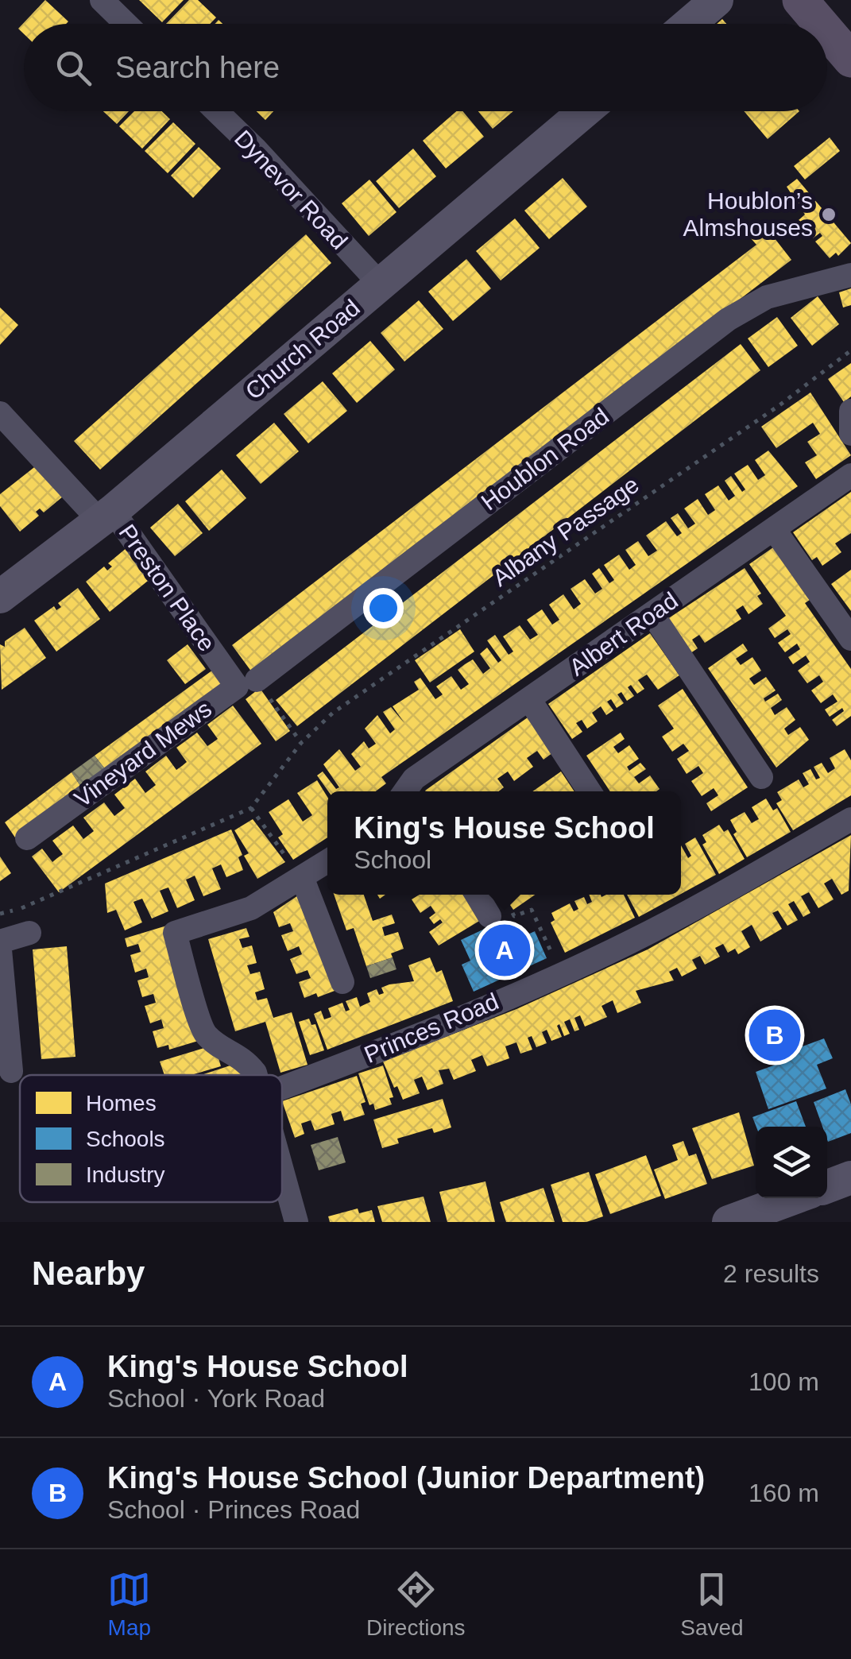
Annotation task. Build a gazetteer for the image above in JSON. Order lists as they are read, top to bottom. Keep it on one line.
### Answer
{"streets":{"main road":["Church Road"],"street":["Dynevor Road","Houblon Road","Preston Place","Albert Road","Vineyard Mews","Princes Road"],"path":["Albany Passage"]},"crossings":[["Dynevor Road","Church Road"],["Church Road","Preston Place"],["Preston Place","Vineyard Mews"]],"places":["Houblon’s Almshouses"],"legend":["Homes","Schools","Industry"],"page":{"search":"Search here","popup":["King's House School","School"],"pins":["A","B"],"heading":["Nearby","2 results"],"list":[{"mark":"A","name":"King's House School","note":"School · York Road","value":"100 m"},{"mark":"B","name":"King's House School (Junior Department)","note":"School · Princes Road","value":"160 m"}],"nav":["Map","Directions","Saved"]}}
